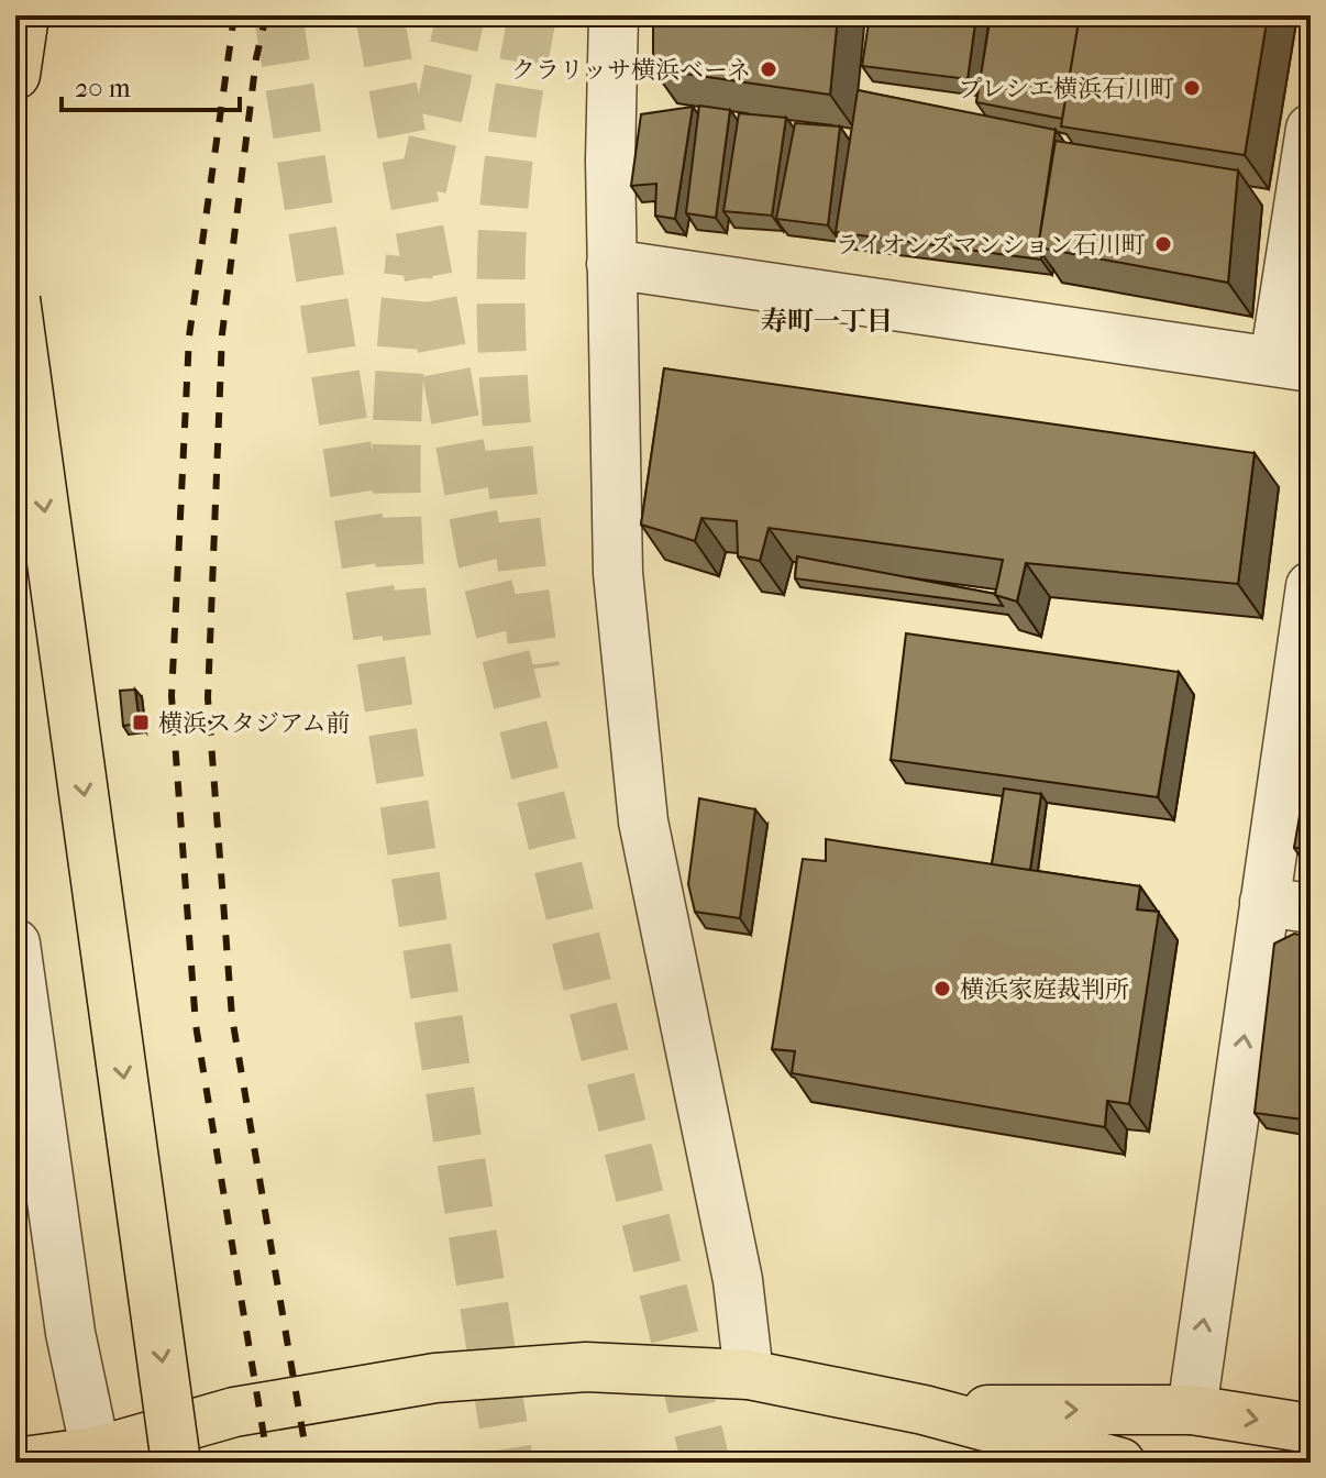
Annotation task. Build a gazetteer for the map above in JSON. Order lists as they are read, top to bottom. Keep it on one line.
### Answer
{"districts":["寿町一丁目"],"places":{"other":["クラリッサ横浜ベーネ","プレシエ横浜石川町","ライオンズマンション石川町","横浜家庭裁判所"],"transit":["横浜スタジアム前"]},"scale_bar":"20 m"}
